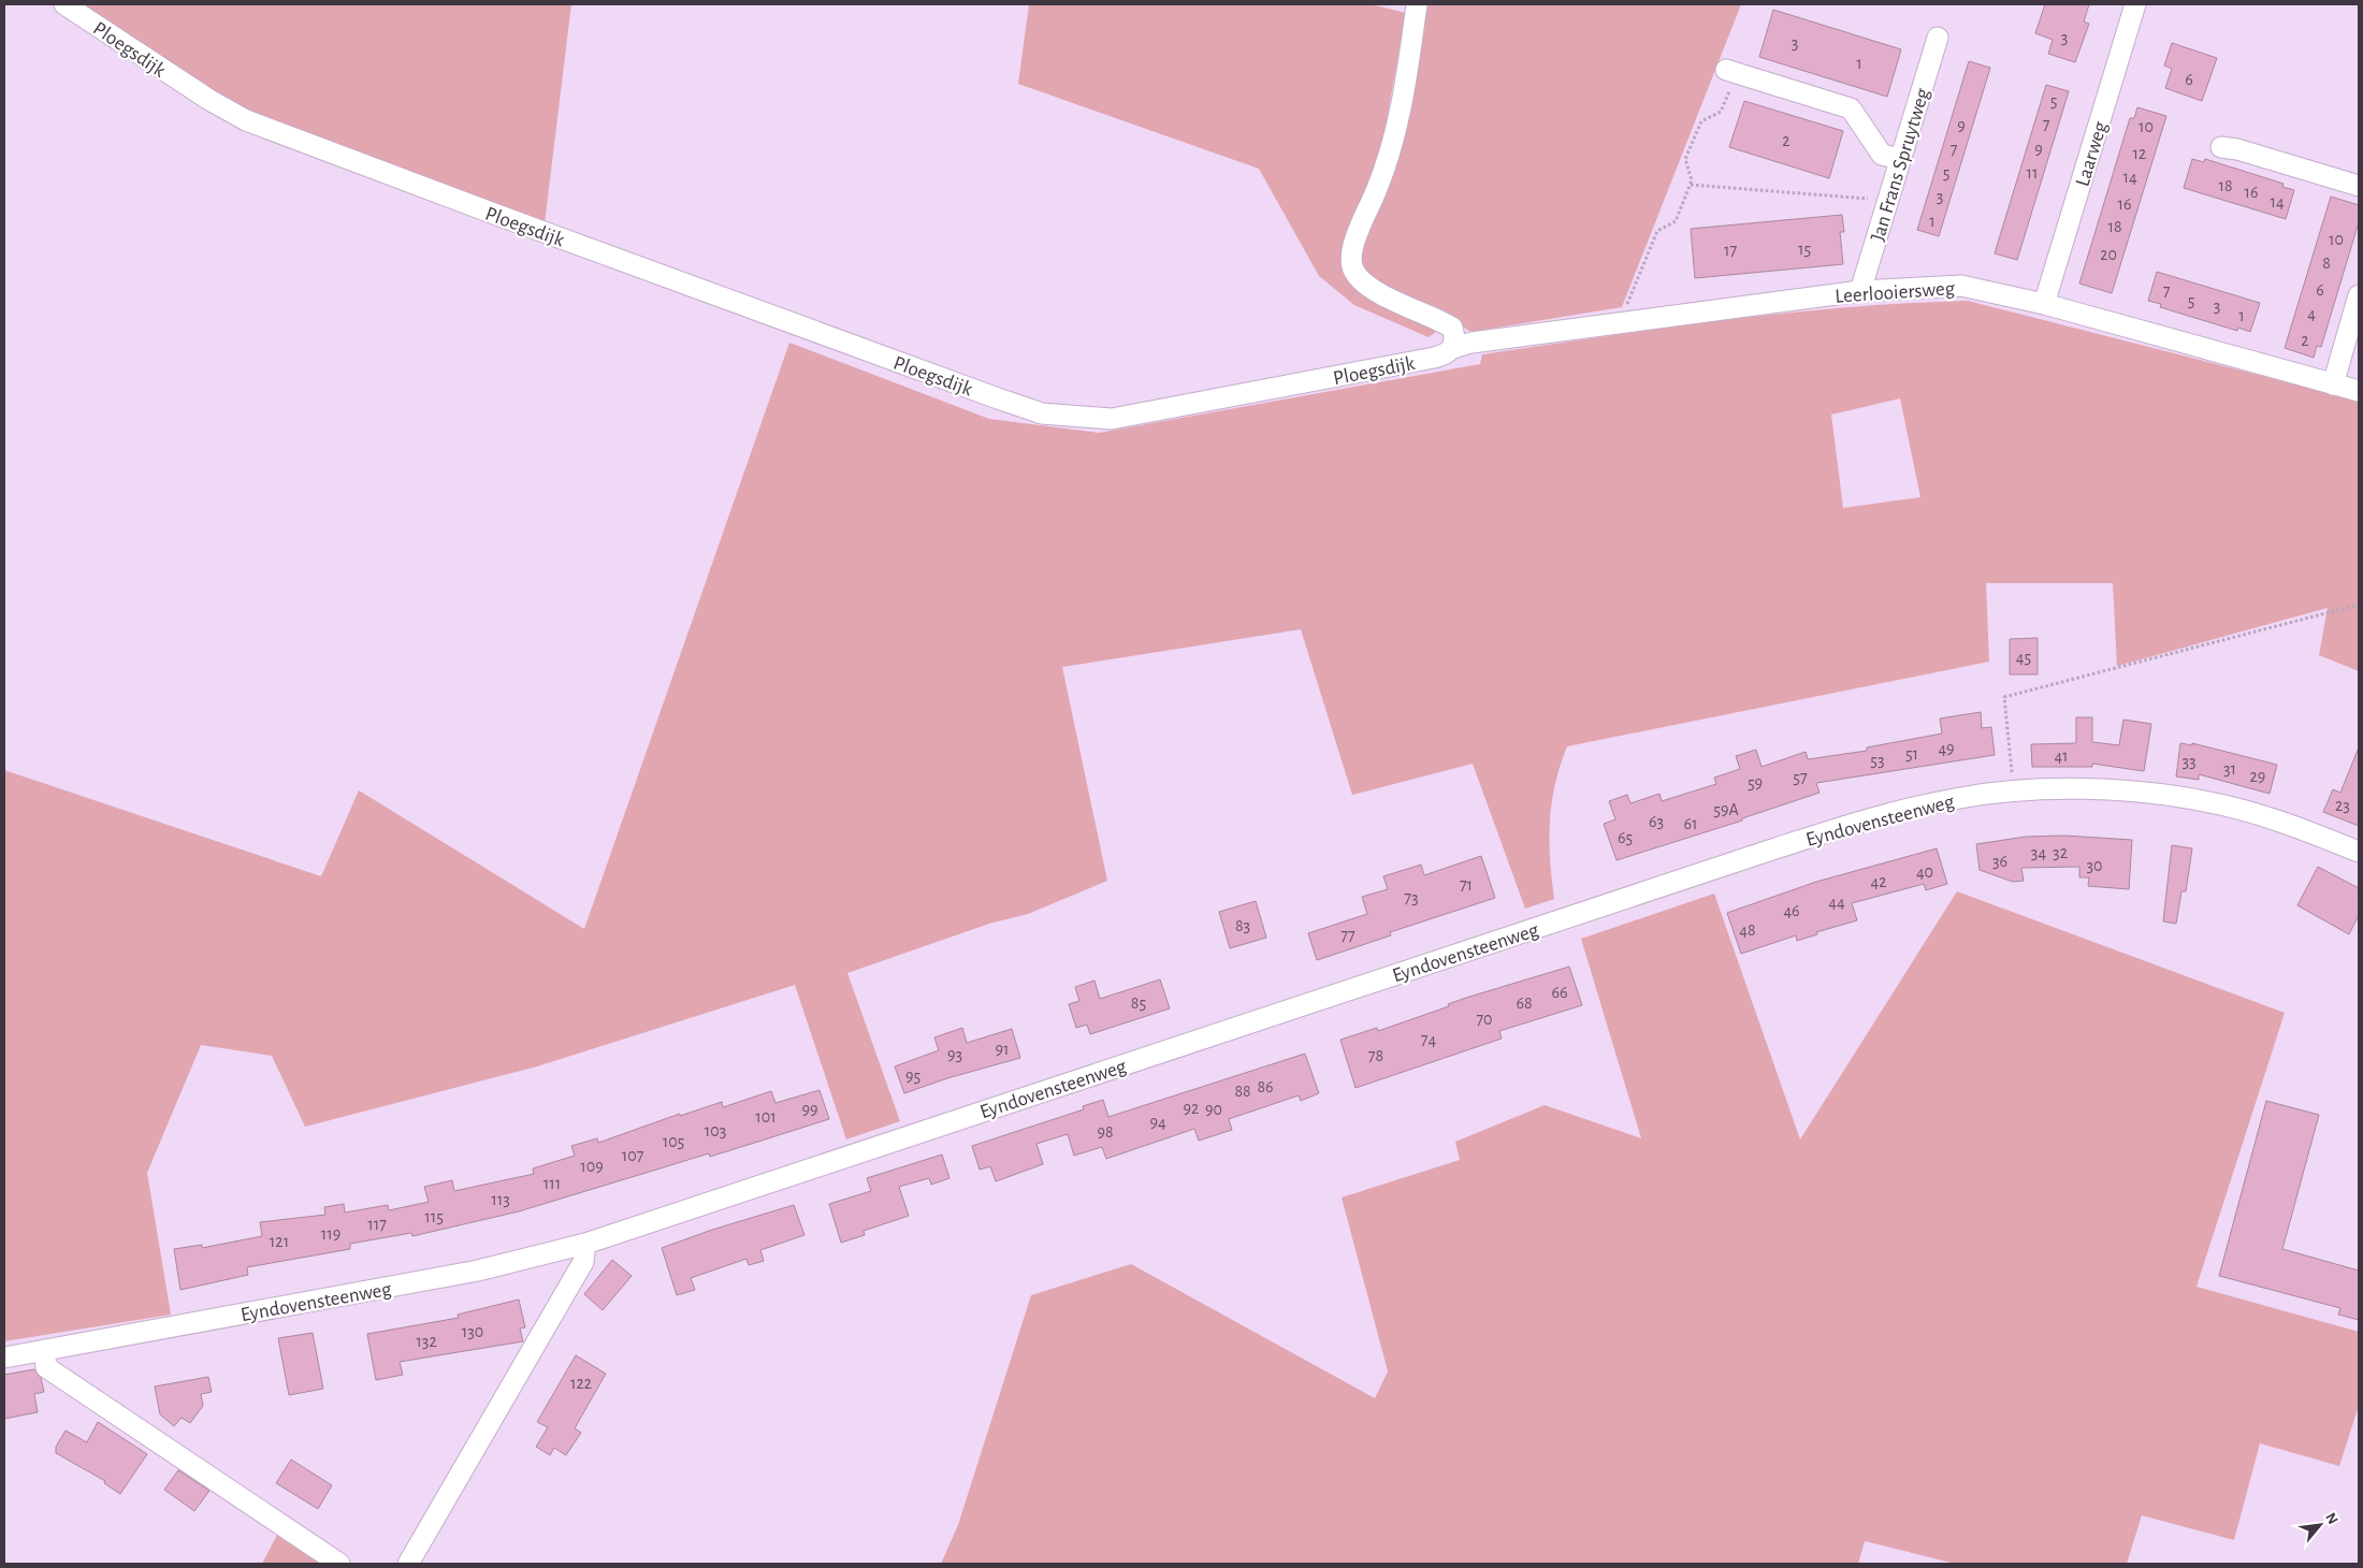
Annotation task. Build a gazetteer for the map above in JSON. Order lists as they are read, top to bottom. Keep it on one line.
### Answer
{"streets":{"street":["Ploegsdijk","Laarweg","Jan Frans Spruytweg","Leerlooiersweg","Eyndovensteenweg"]},"crossings":[["Ploegsdijk","Leerlooiersweg"],["Laarweg","Leerlooiersweg"],["Jan Frans Spruytweg","Leerlooiersweg"]],"house_numbers":["3","3","1","6","5","7","9","10","2","7","9","12","5","11","14","18","16","3","14","16","1","18","10","15","17","20","8","6","7","5","3","4","1","2","45","49","51","41","53","33","31","29","57","59","23","59A","63","61","65","34","32","36","30","40","42","71","73","44","46","83","48","77","66","85","68","70","74","91","93","78","95","86","88","92","99","90","101","94","103","98","105","107","109","111","113","115","117","119","121","130","132","122"],"north":"top right"}
